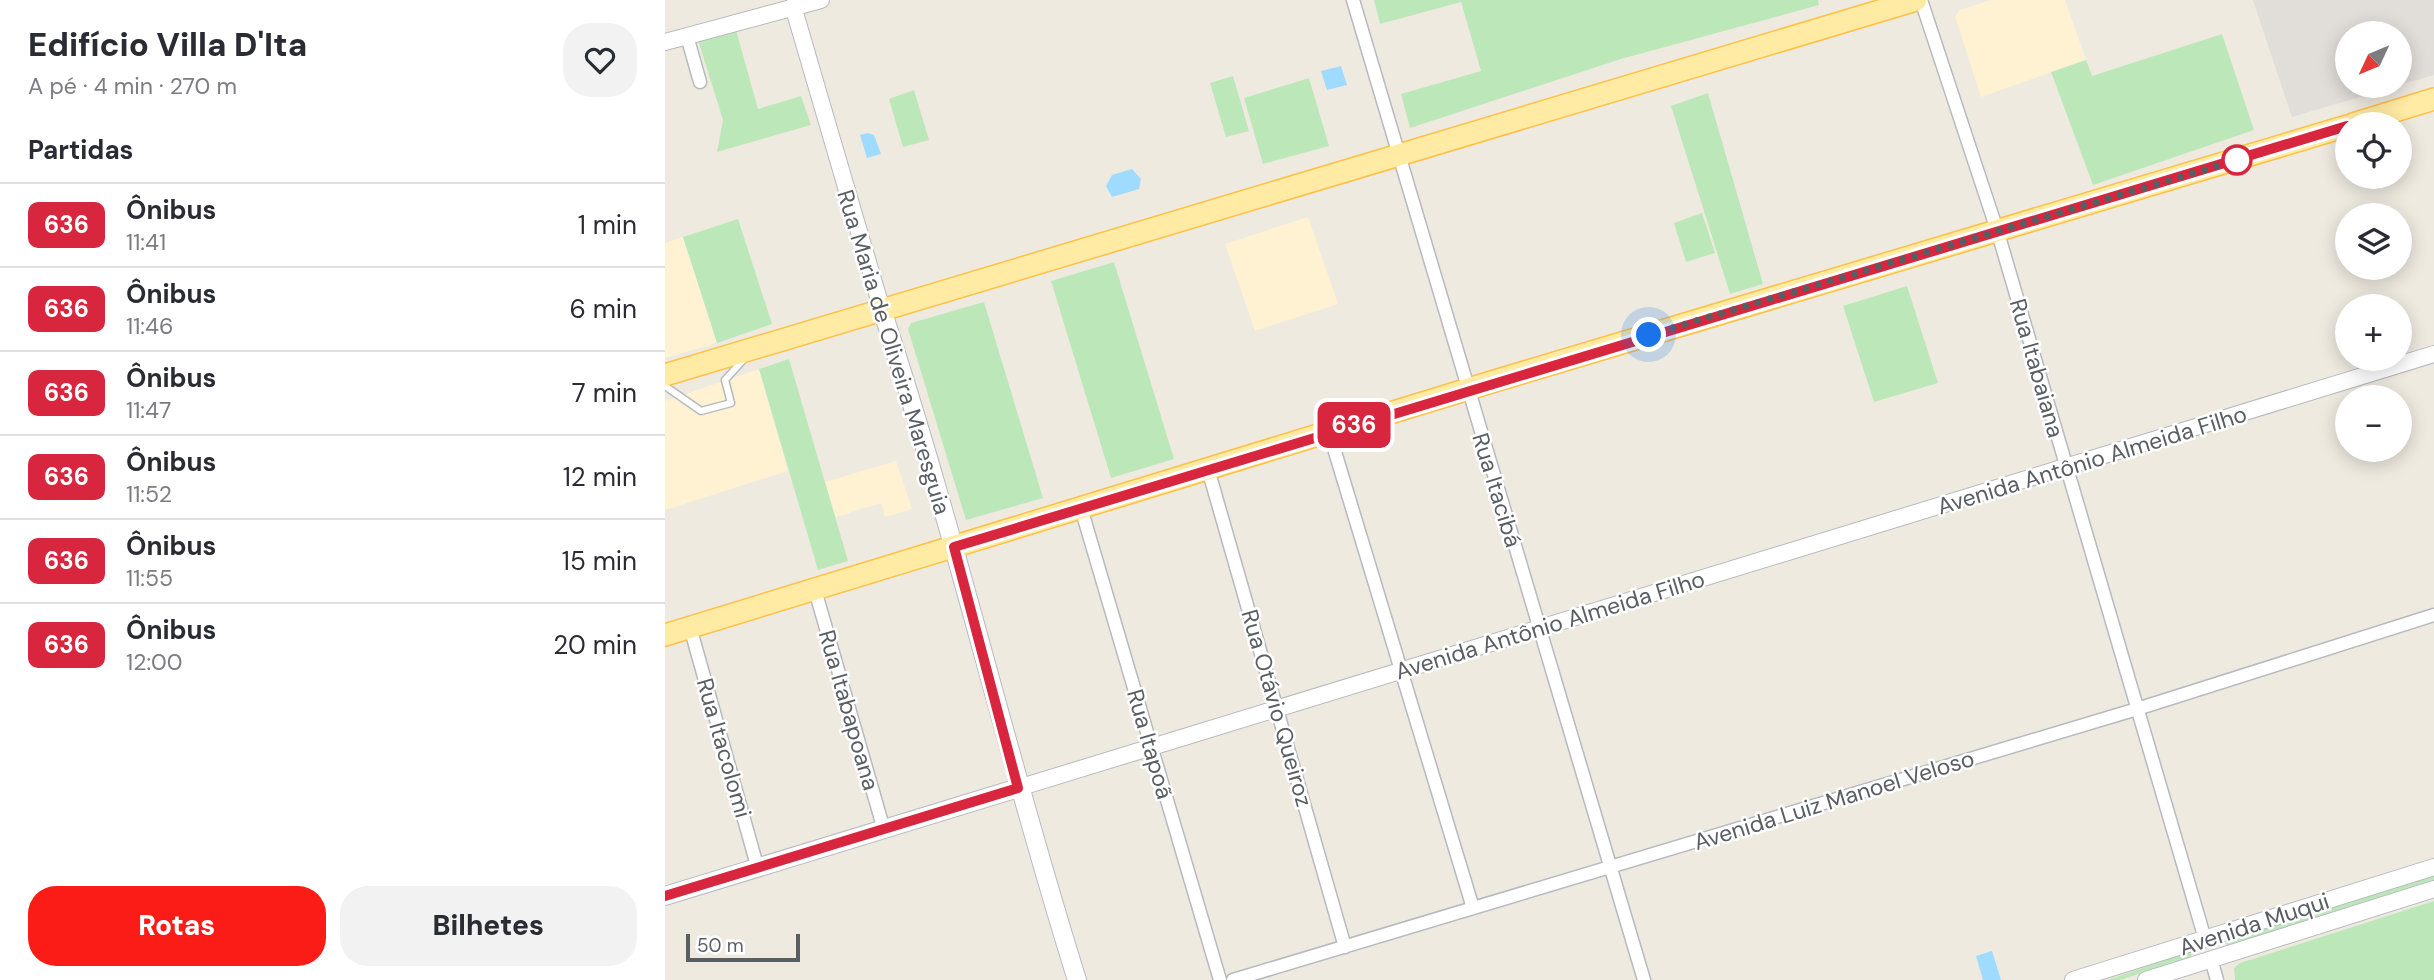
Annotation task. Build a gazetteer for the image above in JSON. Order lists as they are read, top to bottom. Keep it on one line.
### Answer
{"streets":{"main road":["Rua Maria de Oliveira Maresguia","Avenida Antônio Almeida Filho"],"street":["Rua Itabaiana","Rua Itacibá","Rua Otávio Queiroz","Rua Itabapoana","Rua Itapoã","Rua Itacolomi","Avenida Luiz Manoel Veloso","Avenida Muqui"]},"crossings":[["Rua Maria de Oliveira Maresguia","Avenida Antônio Almeida Filho"],["Rua Itabaiana","Avenida Antônio Almeida Filho"],["Rua Itabaiana","Avenida Luiz Manoel Veloso"],["Rua Itabaiana","Avenida Muqui"],["Avenida Antônio Almeida Filho","Rua Itacibá"],["Avenida Antônio Almeida Filho","Rua Otávio Queiroz"],["Avenida Antônio Almeida Filho","Rua Itabapoana"],["Avenida Antônio Almeida Filho","Rua Itapoã"],["Avenida Antônio Almeida Filho","Rua Itacolomi"],["Rua Itacibá","Avenida Luiz Manoel Veloso"],["Rua Otávio Queiroz","Avenida Luiz Manoel Veloso"]],"lines":["bus line 636"],"scale_bar":"50 m","north":"bottom left","page":{"heading":[["Edifício Villa D'Ita","A pé · 4 min · 270 m"],"Partidas"],"on_map":"636","map_buttons":["+","−"],"list":[{"mark":"636","name":"Ônibus","note":"11:41","value":"1 min"},{"mark":"636","name":"Ônibus","note":"11:46","value":"6 min"},{"mark":"636","name":"Ônibus","note":"11:47","value":"7 min"},{"mark":"636","name":"Ônibus","note":"11:52","value":"12 min"},{"mark":"636","name":"Ônibus","note":"11:55","value":"15 min"},{"mark":"636","name":"Ônibus","note":"12:00","value":"20 min"}],"buttons":["Rotas","Bilhetes"],"scale":"50 m"}}
